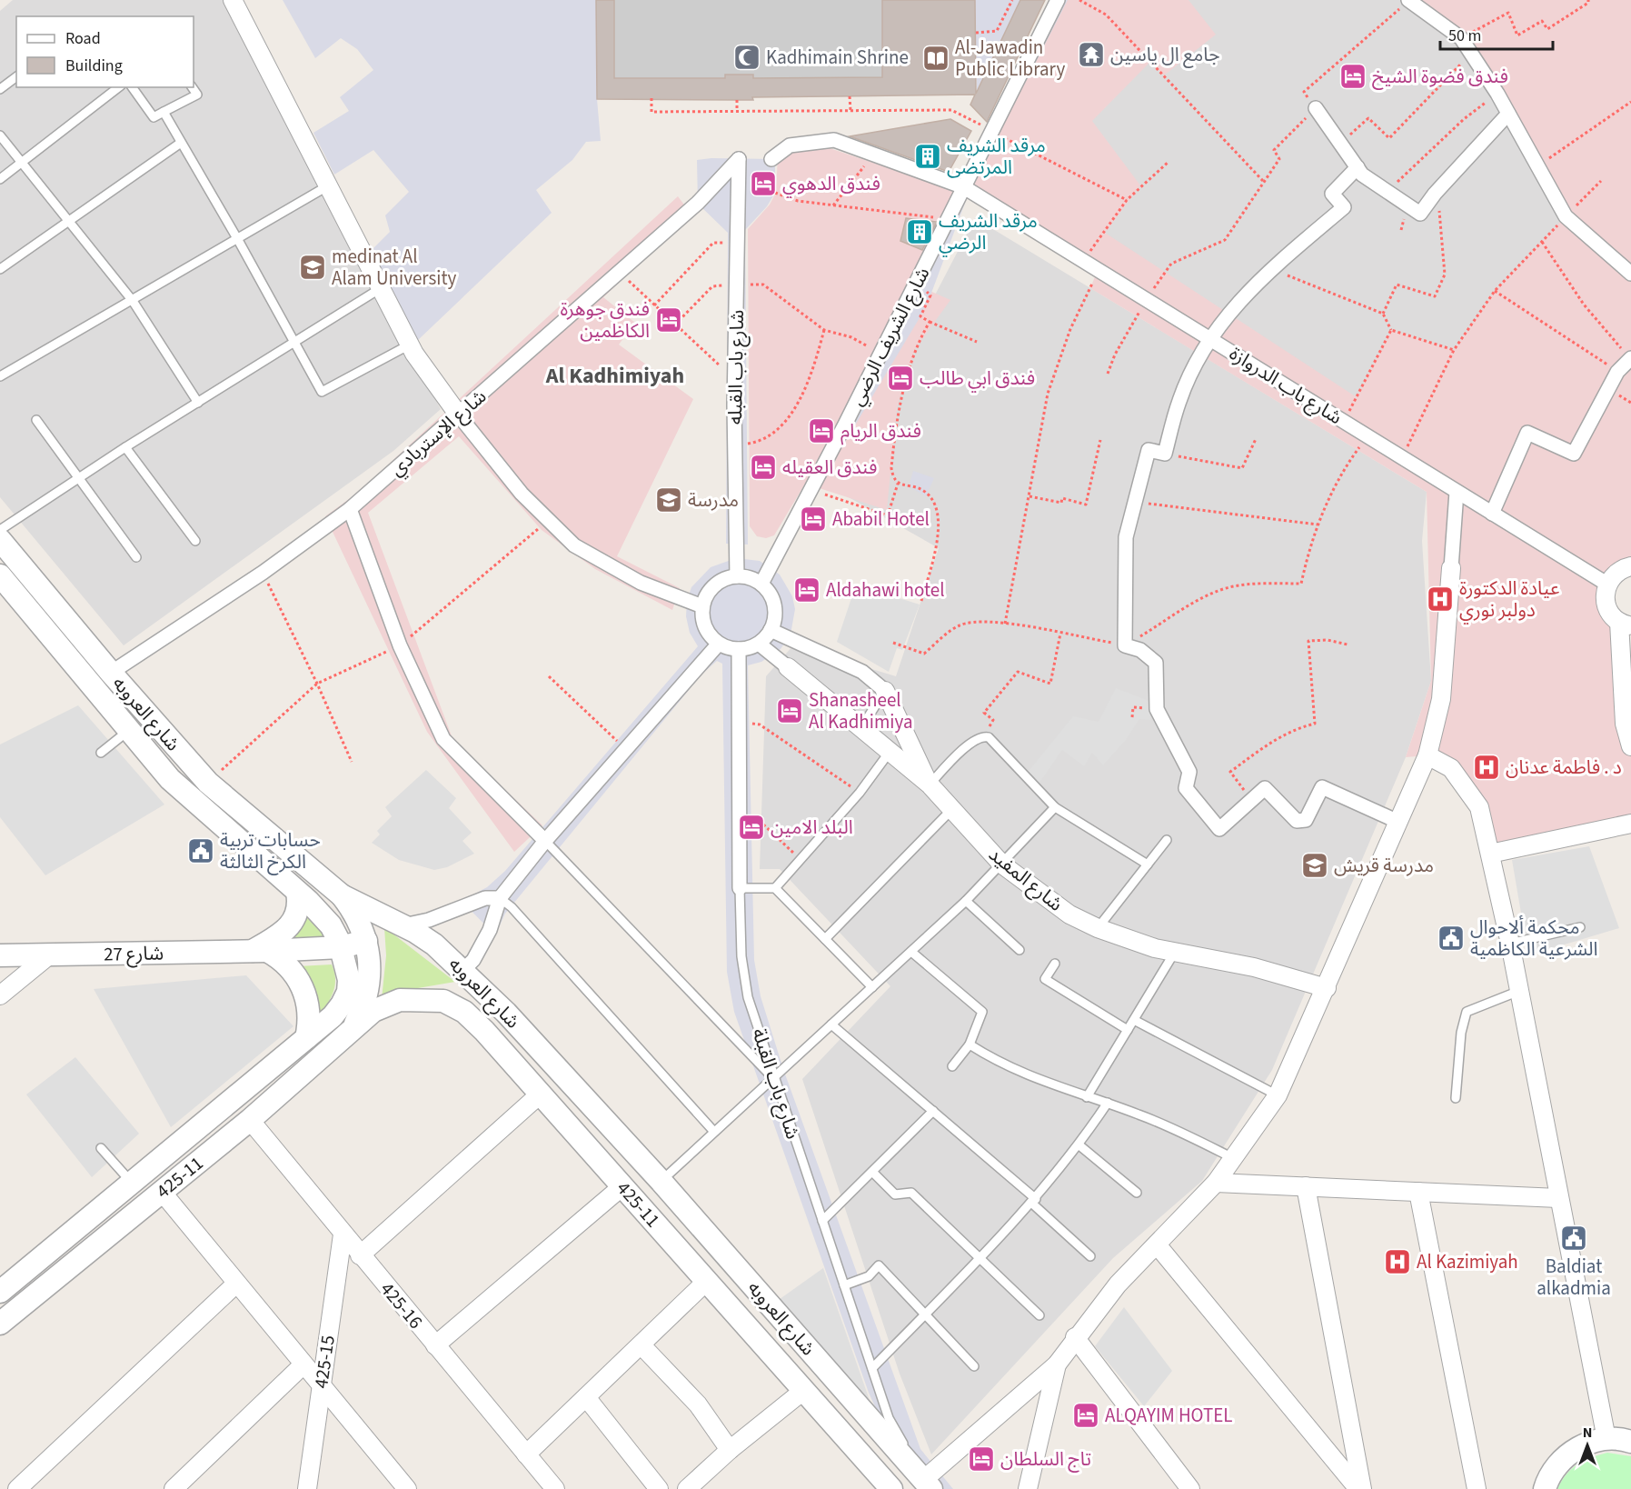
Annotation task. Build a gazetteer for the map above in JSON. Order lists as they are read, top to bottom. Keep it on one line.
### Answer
{"streets":{"street":["شارع الشريف الرضي","شارع باب القبله","شارع باب الدروازة","شارع الإستربادي","شارع العروبه","شارع المفيد","شارع 27","شارع باب القبلة","425-11","425-16","425-15"]},"crossings":[["شارع الشريف الرضي","شارع باب القبله"],["شارع الشريف الرضي","شارع باب الدروازة"],["شارع الشريف الرضي","شارع المفيد"],["شارع الشريف الرضي","شارع باب القبلة"],["شارع باب القبله","شارع الإستربادي"],["شارع باب القبله","شارع المفيد"],["شارع باب القبله","شارع باب القبلة"],["شارع الإستربادي","شارع العروبه"],["شارع العروبه","شارع 27"],["شارع العروبه","شارع باب القبلة"],["شارع العروبه","425-11"],["شارع المفيد","شارع باب القبلة"],["شارع 27","425-11"],["425-11","425-16"],["425-16","425-15"]],"districts":["Al Kadhimiyah"],"places":{"temple":["جامع ال ياسين"],"mosque":["Kadhimain Shrine"],"library":["Al-Jawadin Public Library"],"hotel":["فندق فضوة الشيخ","فندق الدهوي","فندق جوهرة الكاظمين","فندق ابي طالب","فندق الريام","فندق العقيله","Ababil Hotel","Aldahawi hotel","Shanasheel Al Kadhimiya","البلد الامين","ALQAYIM HOTEL","تاج السلطان"],"building":["مرقد الشريف المرتضى","مرقد الشريف الرضي"],"school or university":["medinat Al Alam University","مدرسة","مدرسة قريش"],"hospital":["عيادة الدكتورة دولبر نوري","د . فاطمة عدنان","Al Kazimiyah"],"public building":["حسابات تربية الكرخ الثالثة","محكمة ألاحوال الشرعية الكاظمية","Baldiat alkadmia"]},"legend":["Road","Building"],"scale_bar":"50 m","north":"top"}
